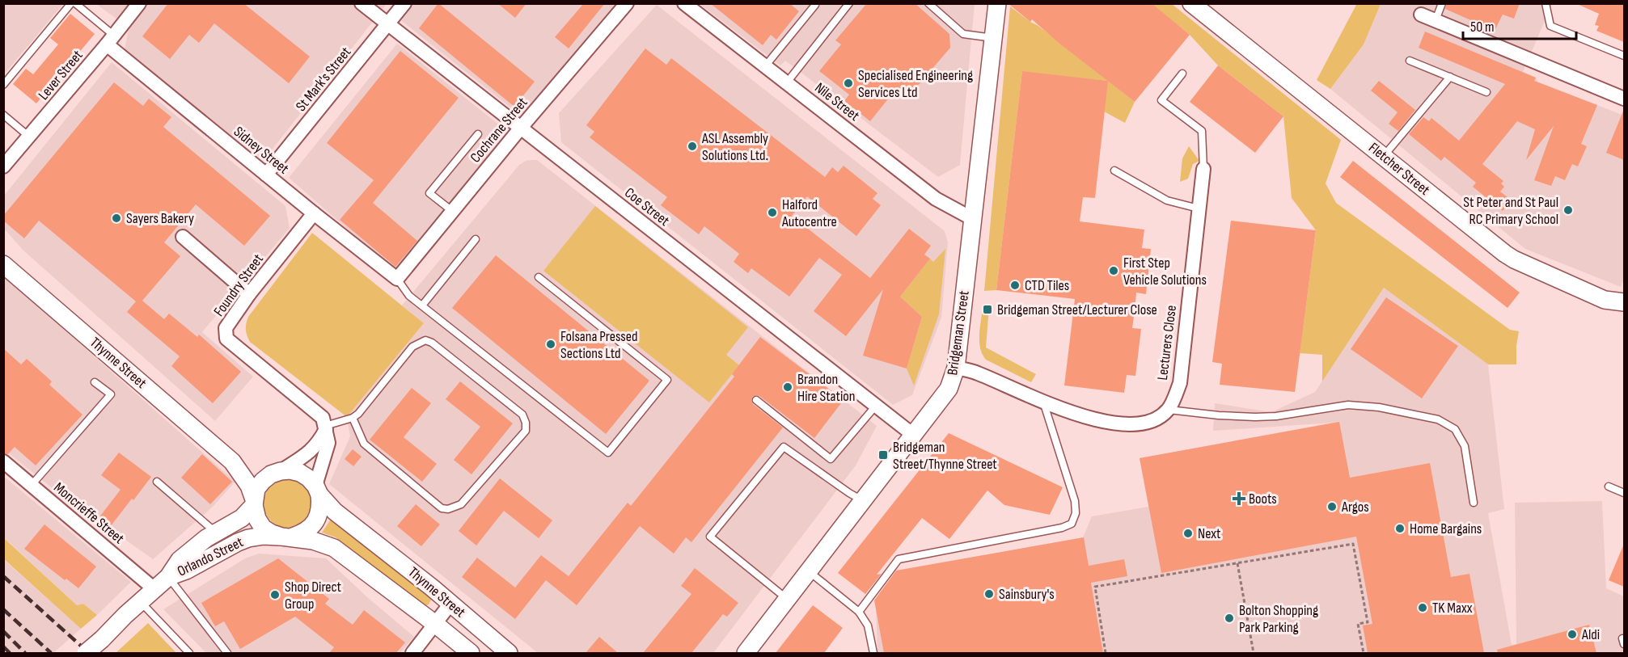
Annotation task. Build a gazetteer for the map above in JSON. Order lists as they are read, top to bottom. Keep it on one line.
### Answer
{"streets":{"street":["Lever Street","St Mark's Street","Nile Street","Cochrane Street","Sidney Street","Fletcher Street","Coe Street","Foundry Street","Bridgeman Street","Lecturers Close","Thynne Street","Moncrieffe Street","Orlando Street"]},"crossings":[["Lever Street","Sidney Street"],["St Mark's Street","Sidney Street"],["St Mark's Street","Coe Street"],["Nile Street","Bridgeman Street"],["Cochrane Street","Sidney Street"],["Cochrane Street","Coe Street"],["Sidney Street","Foundry Street"],["Coe Street","Bridgeman Street"],["Thynne Street","Orlando Street"],["Moncrieffe Street","Orlando Street"]],"places":{"other":["Specialised Engineering Services Ltd","ASL Assembly Solutions Ltd.","St Peter and St Paul RC Primary School","Halford Autocentre","Sayers Bakery","First Step Vehicle Solutions","CTD Tiles","Folsana Pressed Sections Ltd","Brandon Hire Station","Argos","Home Bargains","Next","Sainsbury's","Shop Direct Group","TK Maxx","Bolton Shopping Park Parking","Aldi"],"transit":["Bridgeman Street/Lecturer Close","Bridgeman Street/Thynne Street"],"health":["Boots"]},"scale_bar":"50 m"}
